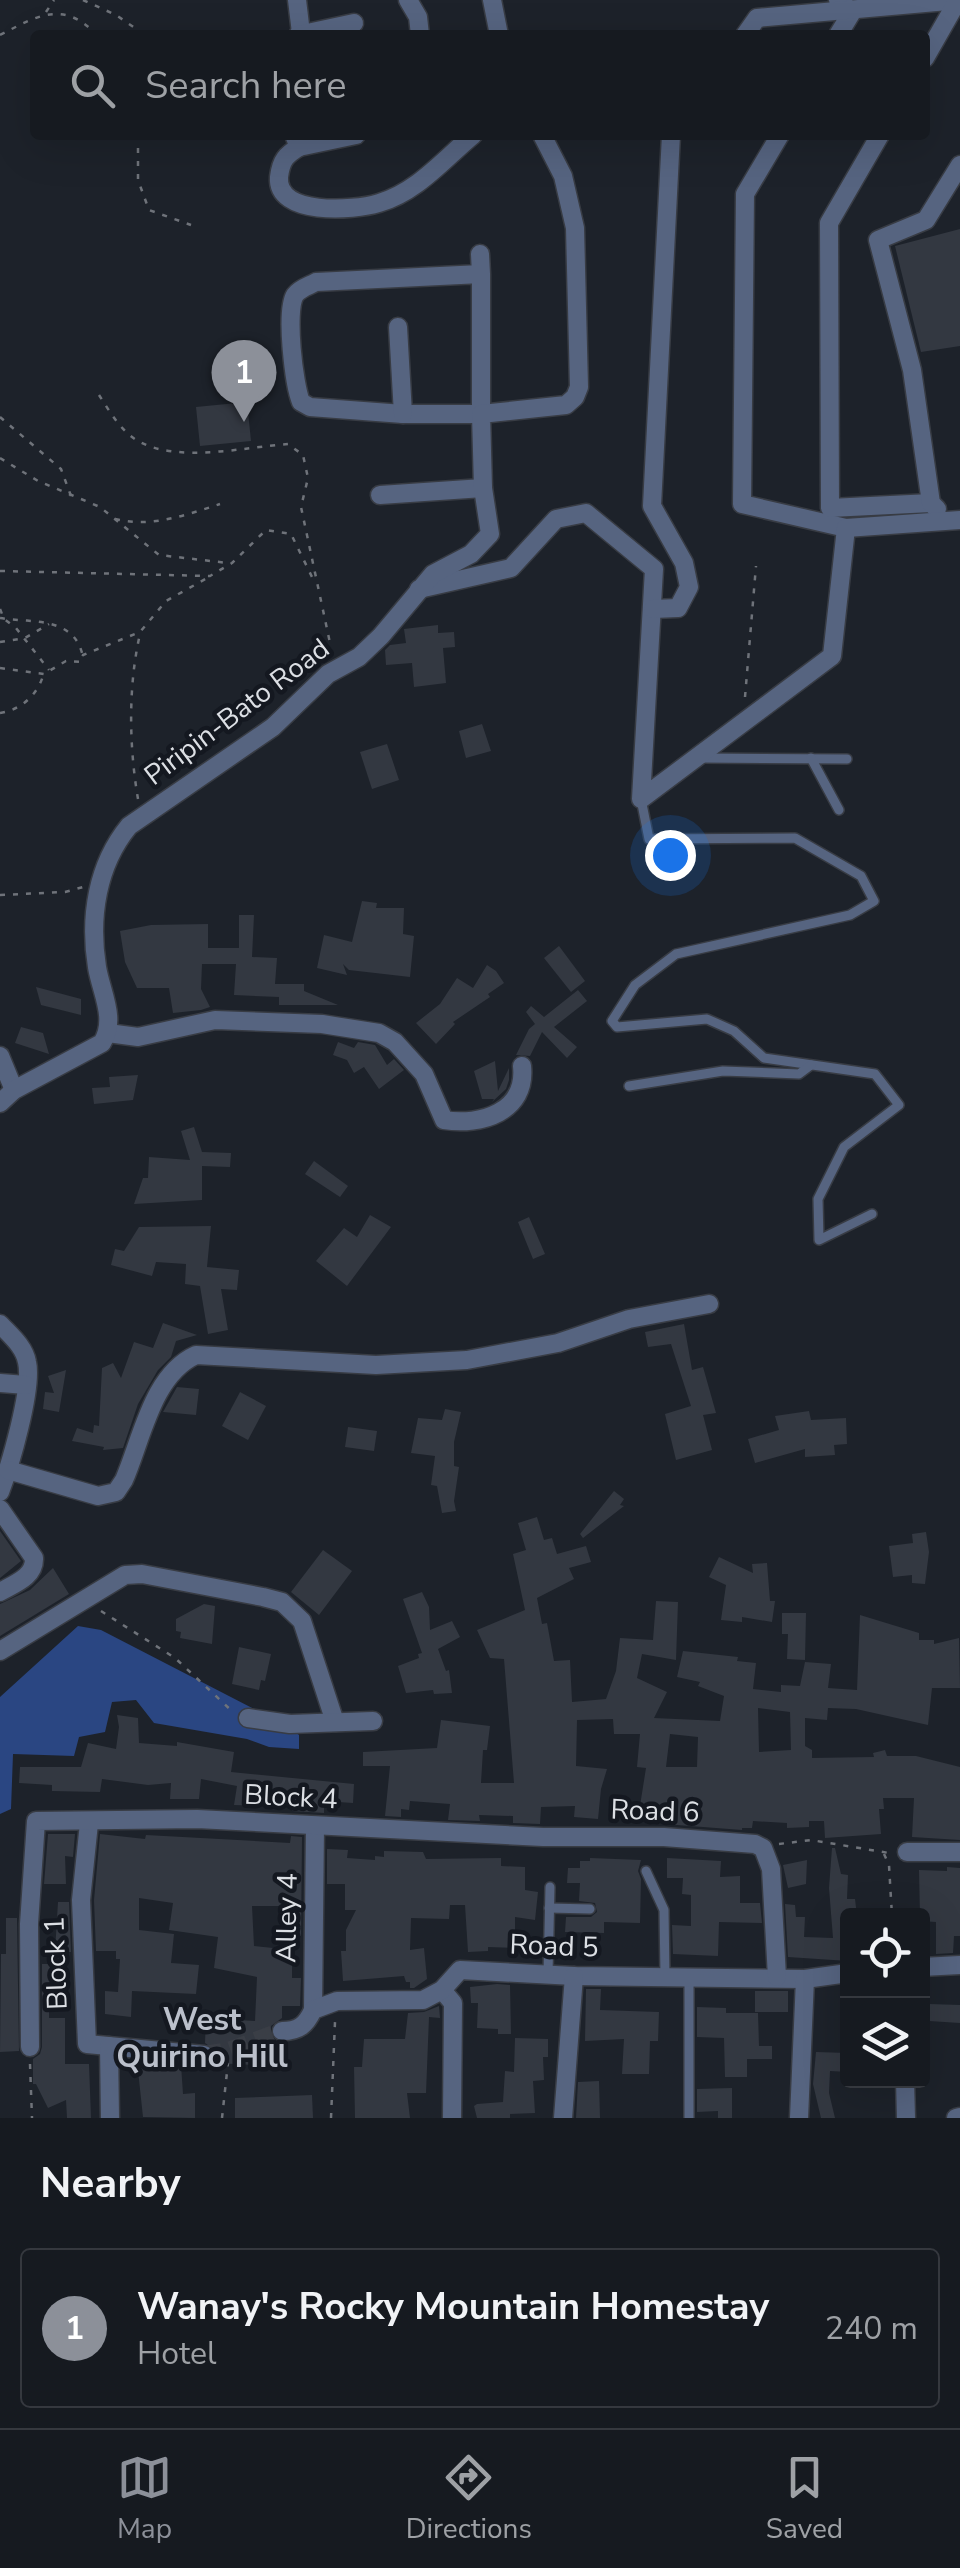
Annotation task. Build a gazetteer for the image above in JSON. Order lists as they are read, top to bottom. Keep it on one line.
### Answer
{"streets":{"street":["Piripin-Bato Road","Block 4","Road 6","Alley 4","Road 5","Block 1"]},"crossings":[["Block 4","Road 6"],["Block 4","Alley 4"],["Block 4","Block 1"]],"districts":["West Quirino Hill"],"page":{"search":"Search here","pins":"1","heading":"Nearby","list":[{"mark":"1","name":"Wanay's Rocky Mountain Homestay","note":"Hotel","value":"240 m"}],"nav":["Map","Directions","Saved"]}}
